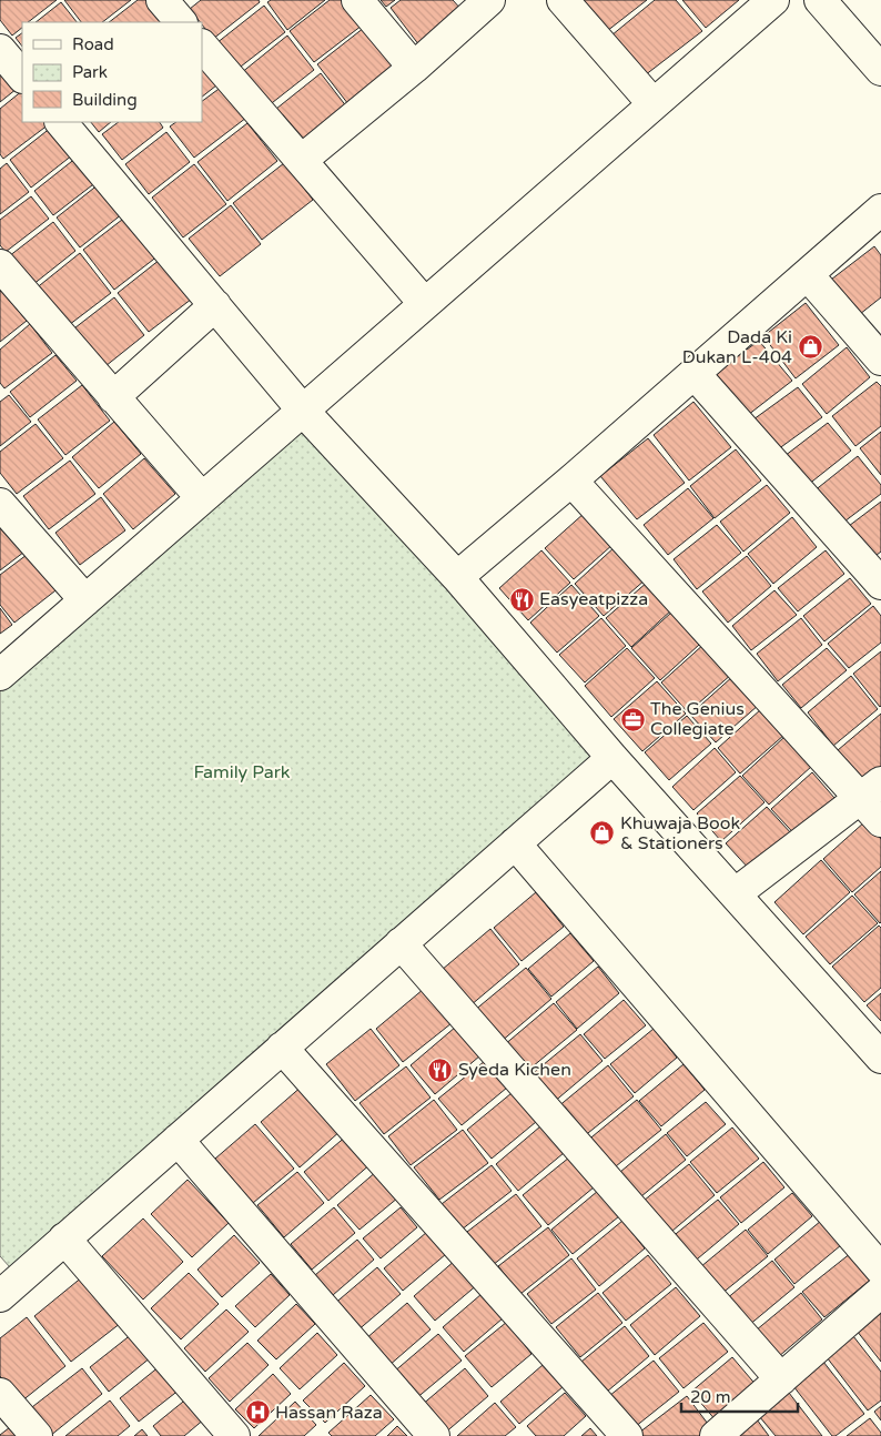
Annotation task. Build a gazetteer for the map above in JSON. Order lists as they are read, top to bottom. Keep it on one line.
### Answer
{"parks":["Family Park"],"places":{"shop":["Dada Ki Dukan L-404","Khuwaja Book & Stationers"],"restaurant":["Easyeatpizza","Syeda Kichen"],"office":["The Genius Collegiate"],"hospital":["Hassan Raza"]},"legend":["Road","Park","Building"],"scale_bar":"20 m"}
